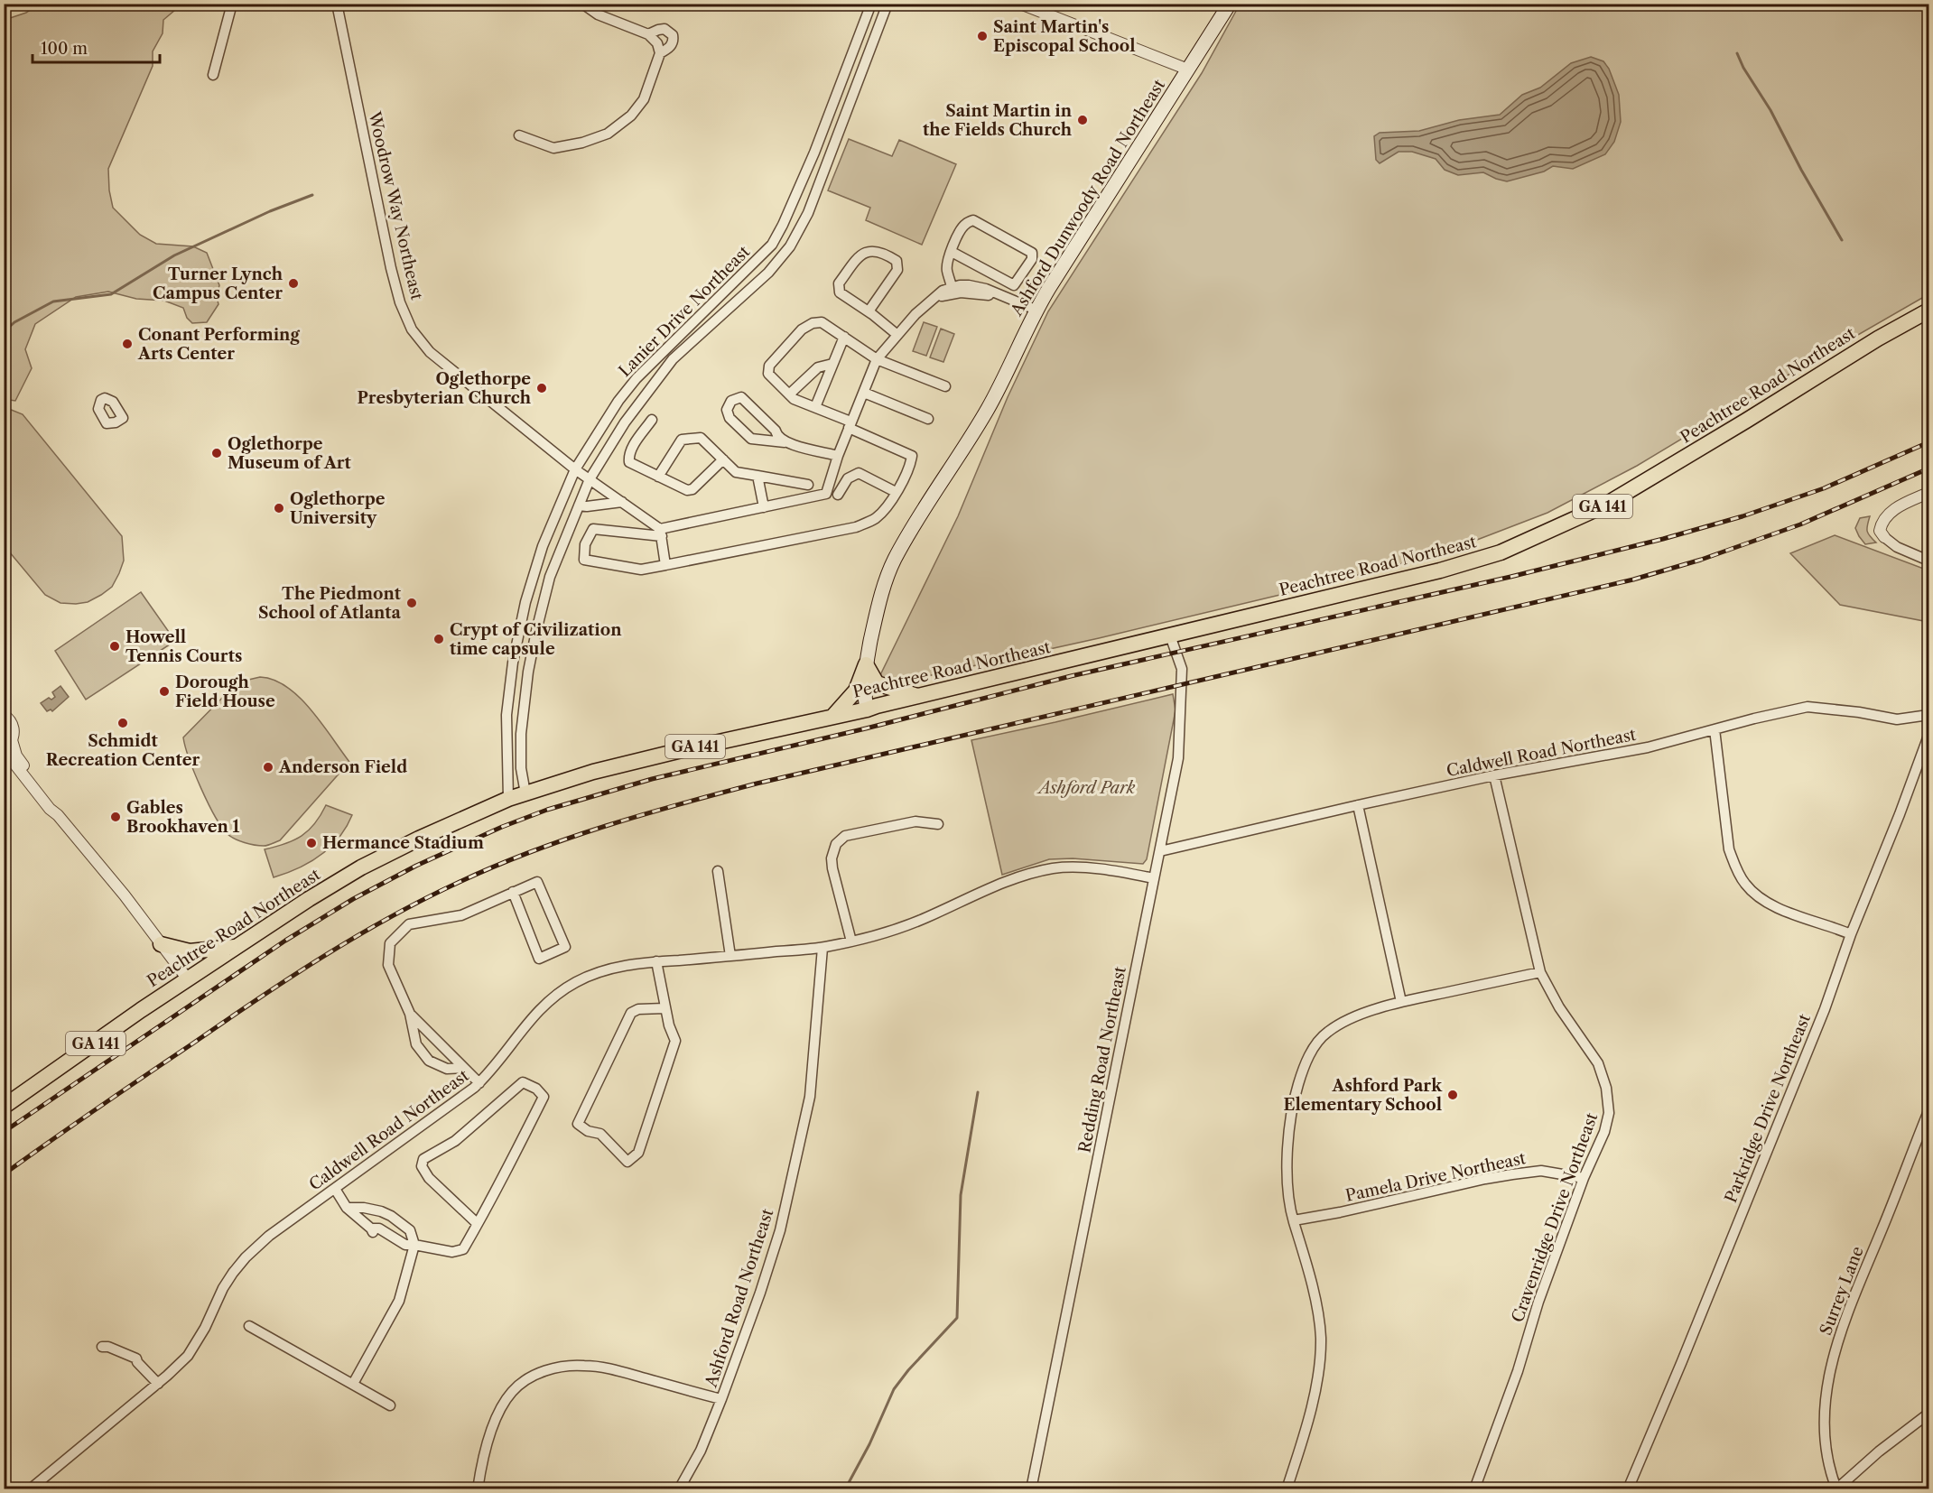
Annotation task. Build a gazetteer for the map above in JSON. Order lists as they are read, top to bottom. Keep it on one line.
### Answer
{"streets":{"highway":["Peachtree Road Northeast","GA 141"],"main road":["Ashford Dunwoody Road Northeast"],"street":["Woodrow Way Northeast","Lanier Drive Northeast","Caldwell Road Northeast","Redding Road Northeast","Parkridge Drive Northeast","Pamela Drive Northeast","Cravenridge Drive Northeast","Surrey Lane","Ashford Road Northeast"]},"crossings":[["Ashford Dunwoody Road Northeast","Peachtree Road Northeast"],["Woodrow Way Northeast","Lanier Drive Northeast"],["Lanier Drive Northeast","Peachtree Road Northeast"],["Peachtree Road Northeast","Redding Road Northeast"],["Caldwell Road Northeast","Redding Road Northeast"],["Caldwell Road Northeast","Cravenridge Drive Northeast"],["Caldwell Road Northeast","Ashford Road Northeast"],["Pamela Drive Northeast","Cravenridge Drive Northeast"]],"parks":["Ashford Park"],"places":["Saint Martin's Episcopal School","Saint Martin in the Fields Church","Turner Lynch Campus Center","Conant Performing Arts Center","Oglethorpe Presbyterian Church","Oglethorpe Museum of Art","Oglethorpe University","The Piedmont School of Atlanta","Crypt of Civilization time capsule","Howell Tennis Courts","Dorough Field House","Schmidt Recreation Center","Anderson Field","Gables Brookhaven 1","Hermance Stadium","Ashford Park Elementary School"],"scale_bar":"100 m"}
